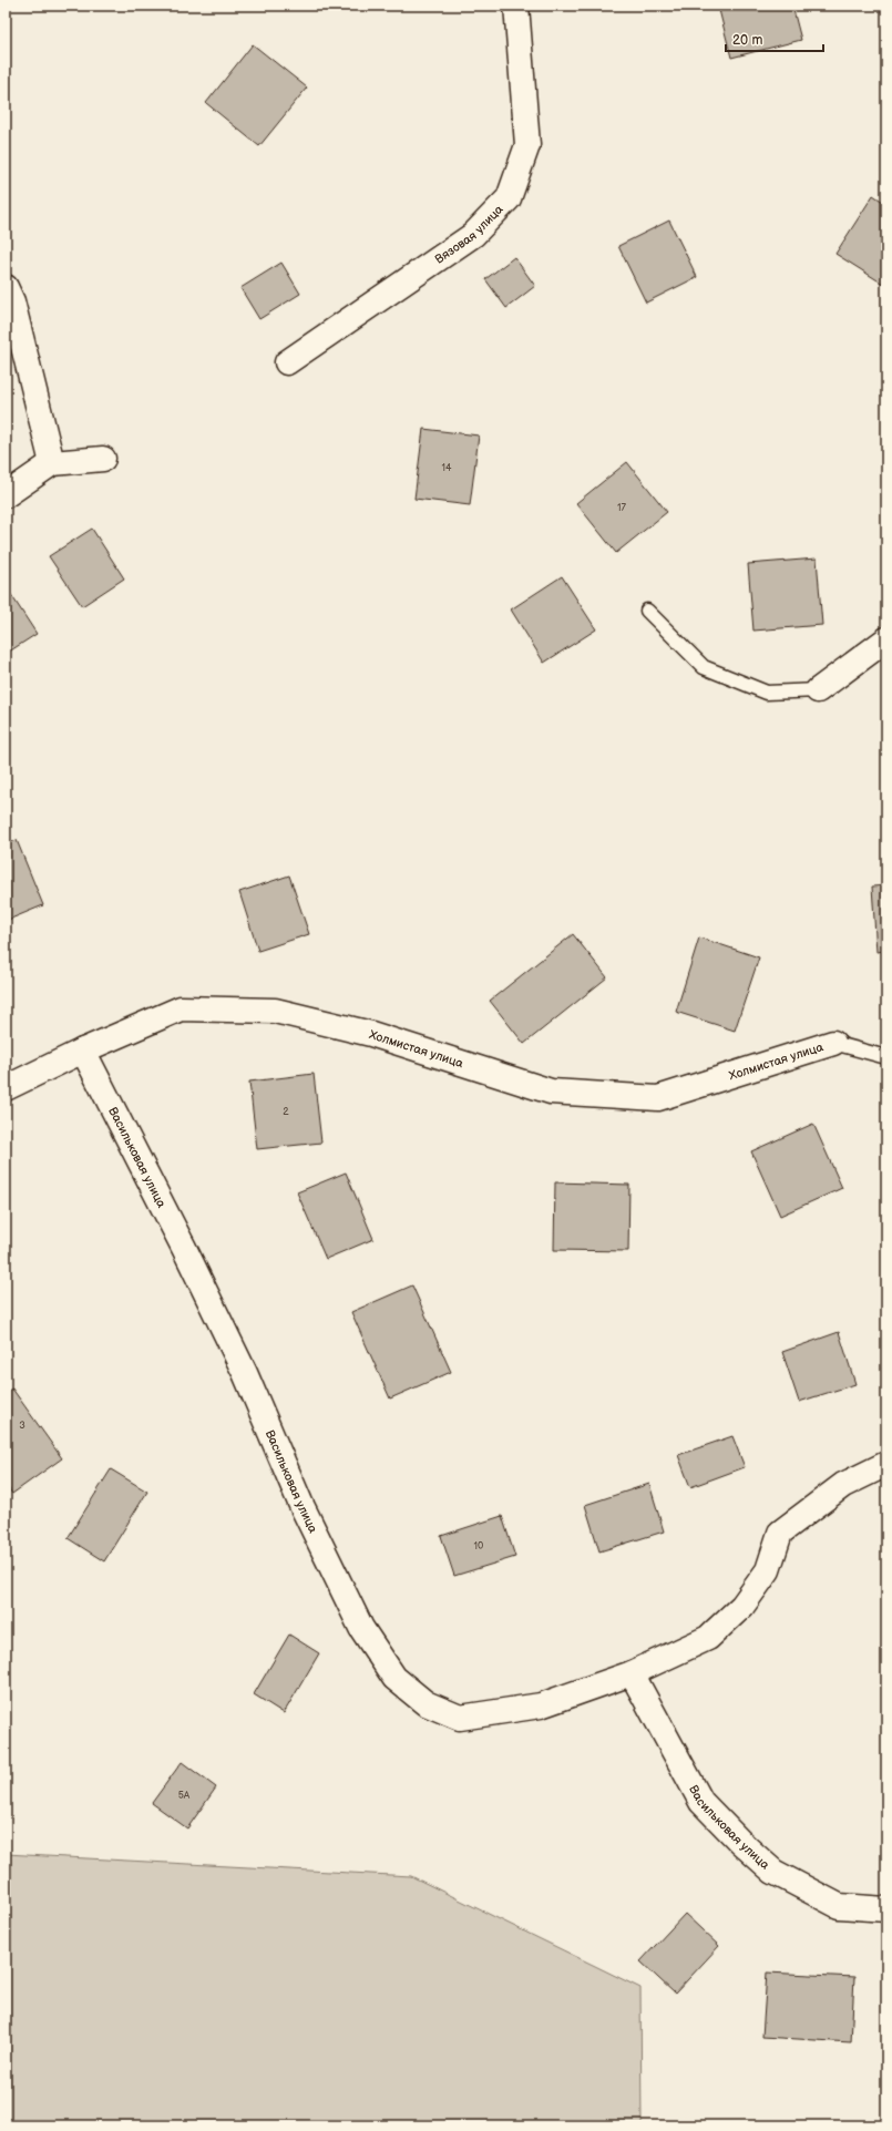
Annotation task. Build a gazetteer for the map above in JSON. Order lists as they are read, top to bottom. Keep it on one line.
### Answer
{"streets":{"street":["Вязовая улица","Холмистая улица","Васильковая улица"]},"crossings":[["Холмистая улица","Васильковая улица"]],"house_numbers":["14","17","2","3","10","5А"],"scale_bar":"20 m"}
